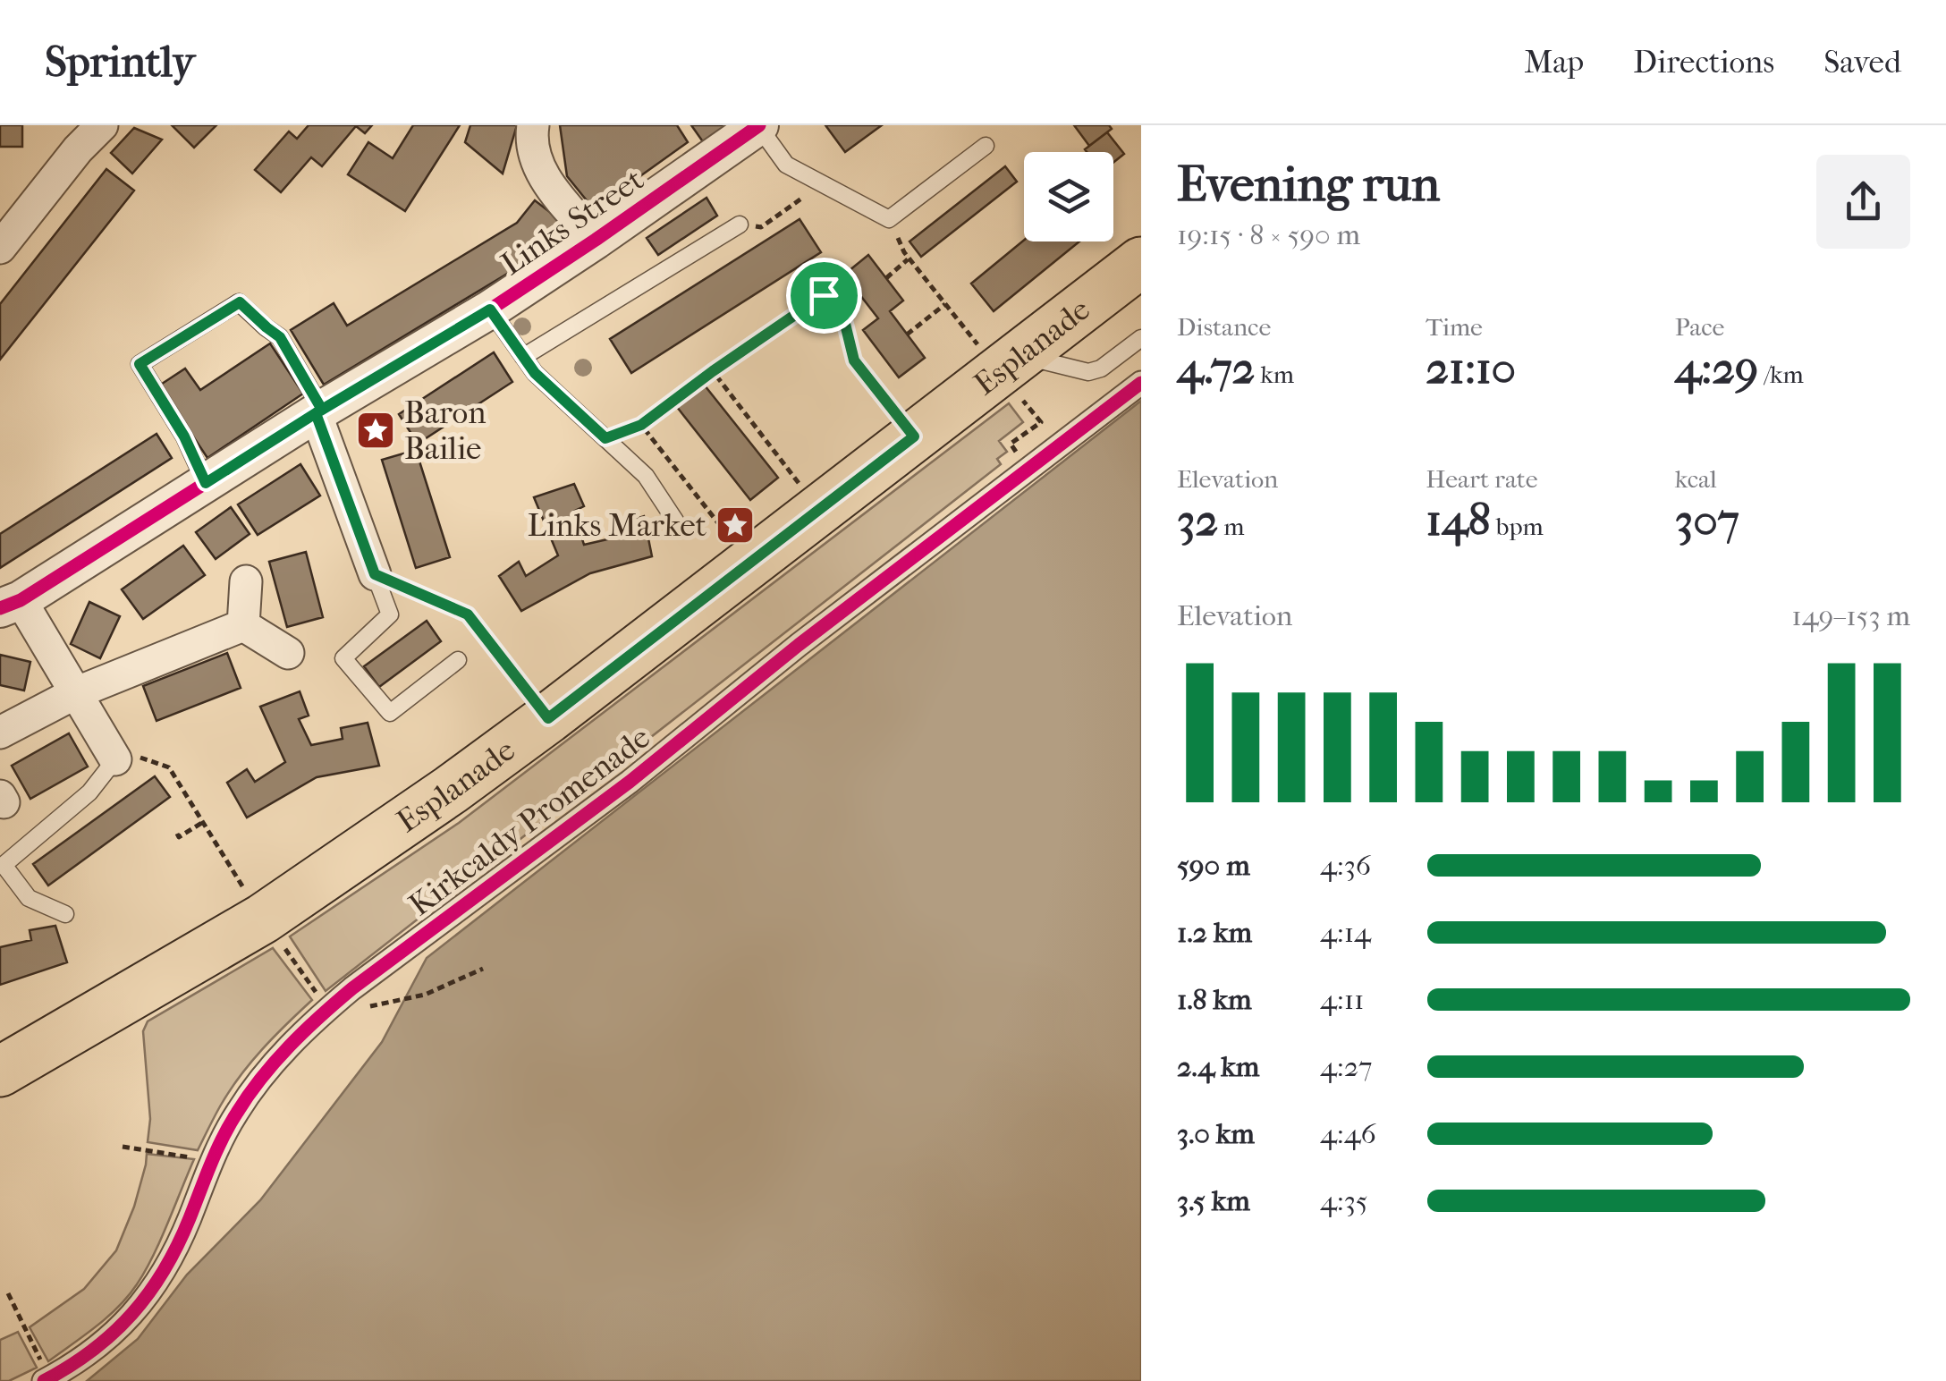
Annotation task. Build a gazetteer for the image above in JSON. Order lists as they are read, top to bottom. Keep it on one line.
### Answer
{"streets":{"main road":["Esplanade"],"street":["Links Street","Kirkcaldy Promenade"]},"places":{"place":["Baron Bailie","Links Market"]},"page":{"header":"Sprintly","nav":["Map","Directions","Saved"],"heading":["Evening run","19:15 · 8 × 590 m"],"stats":[["Distance","4.72 km"],["Time","21:10"],["Pace","4:29 /km"],["Elevation","32 m"],["Heart rate","148 bpm"],["kcal","307"]],"chart":["Elevation","149–153 m"],"list":[{"name":"590 m","note":"4:36"},{"name":"1.2 km","note":"4:14"},{"name":"1.8 km","note":"4:11"},{"name":"2.4 km","note":"4:27"},{"name":"3.0 km","note":"4:46"},{"name":"3.5 km","note":"4:35"}]}}
